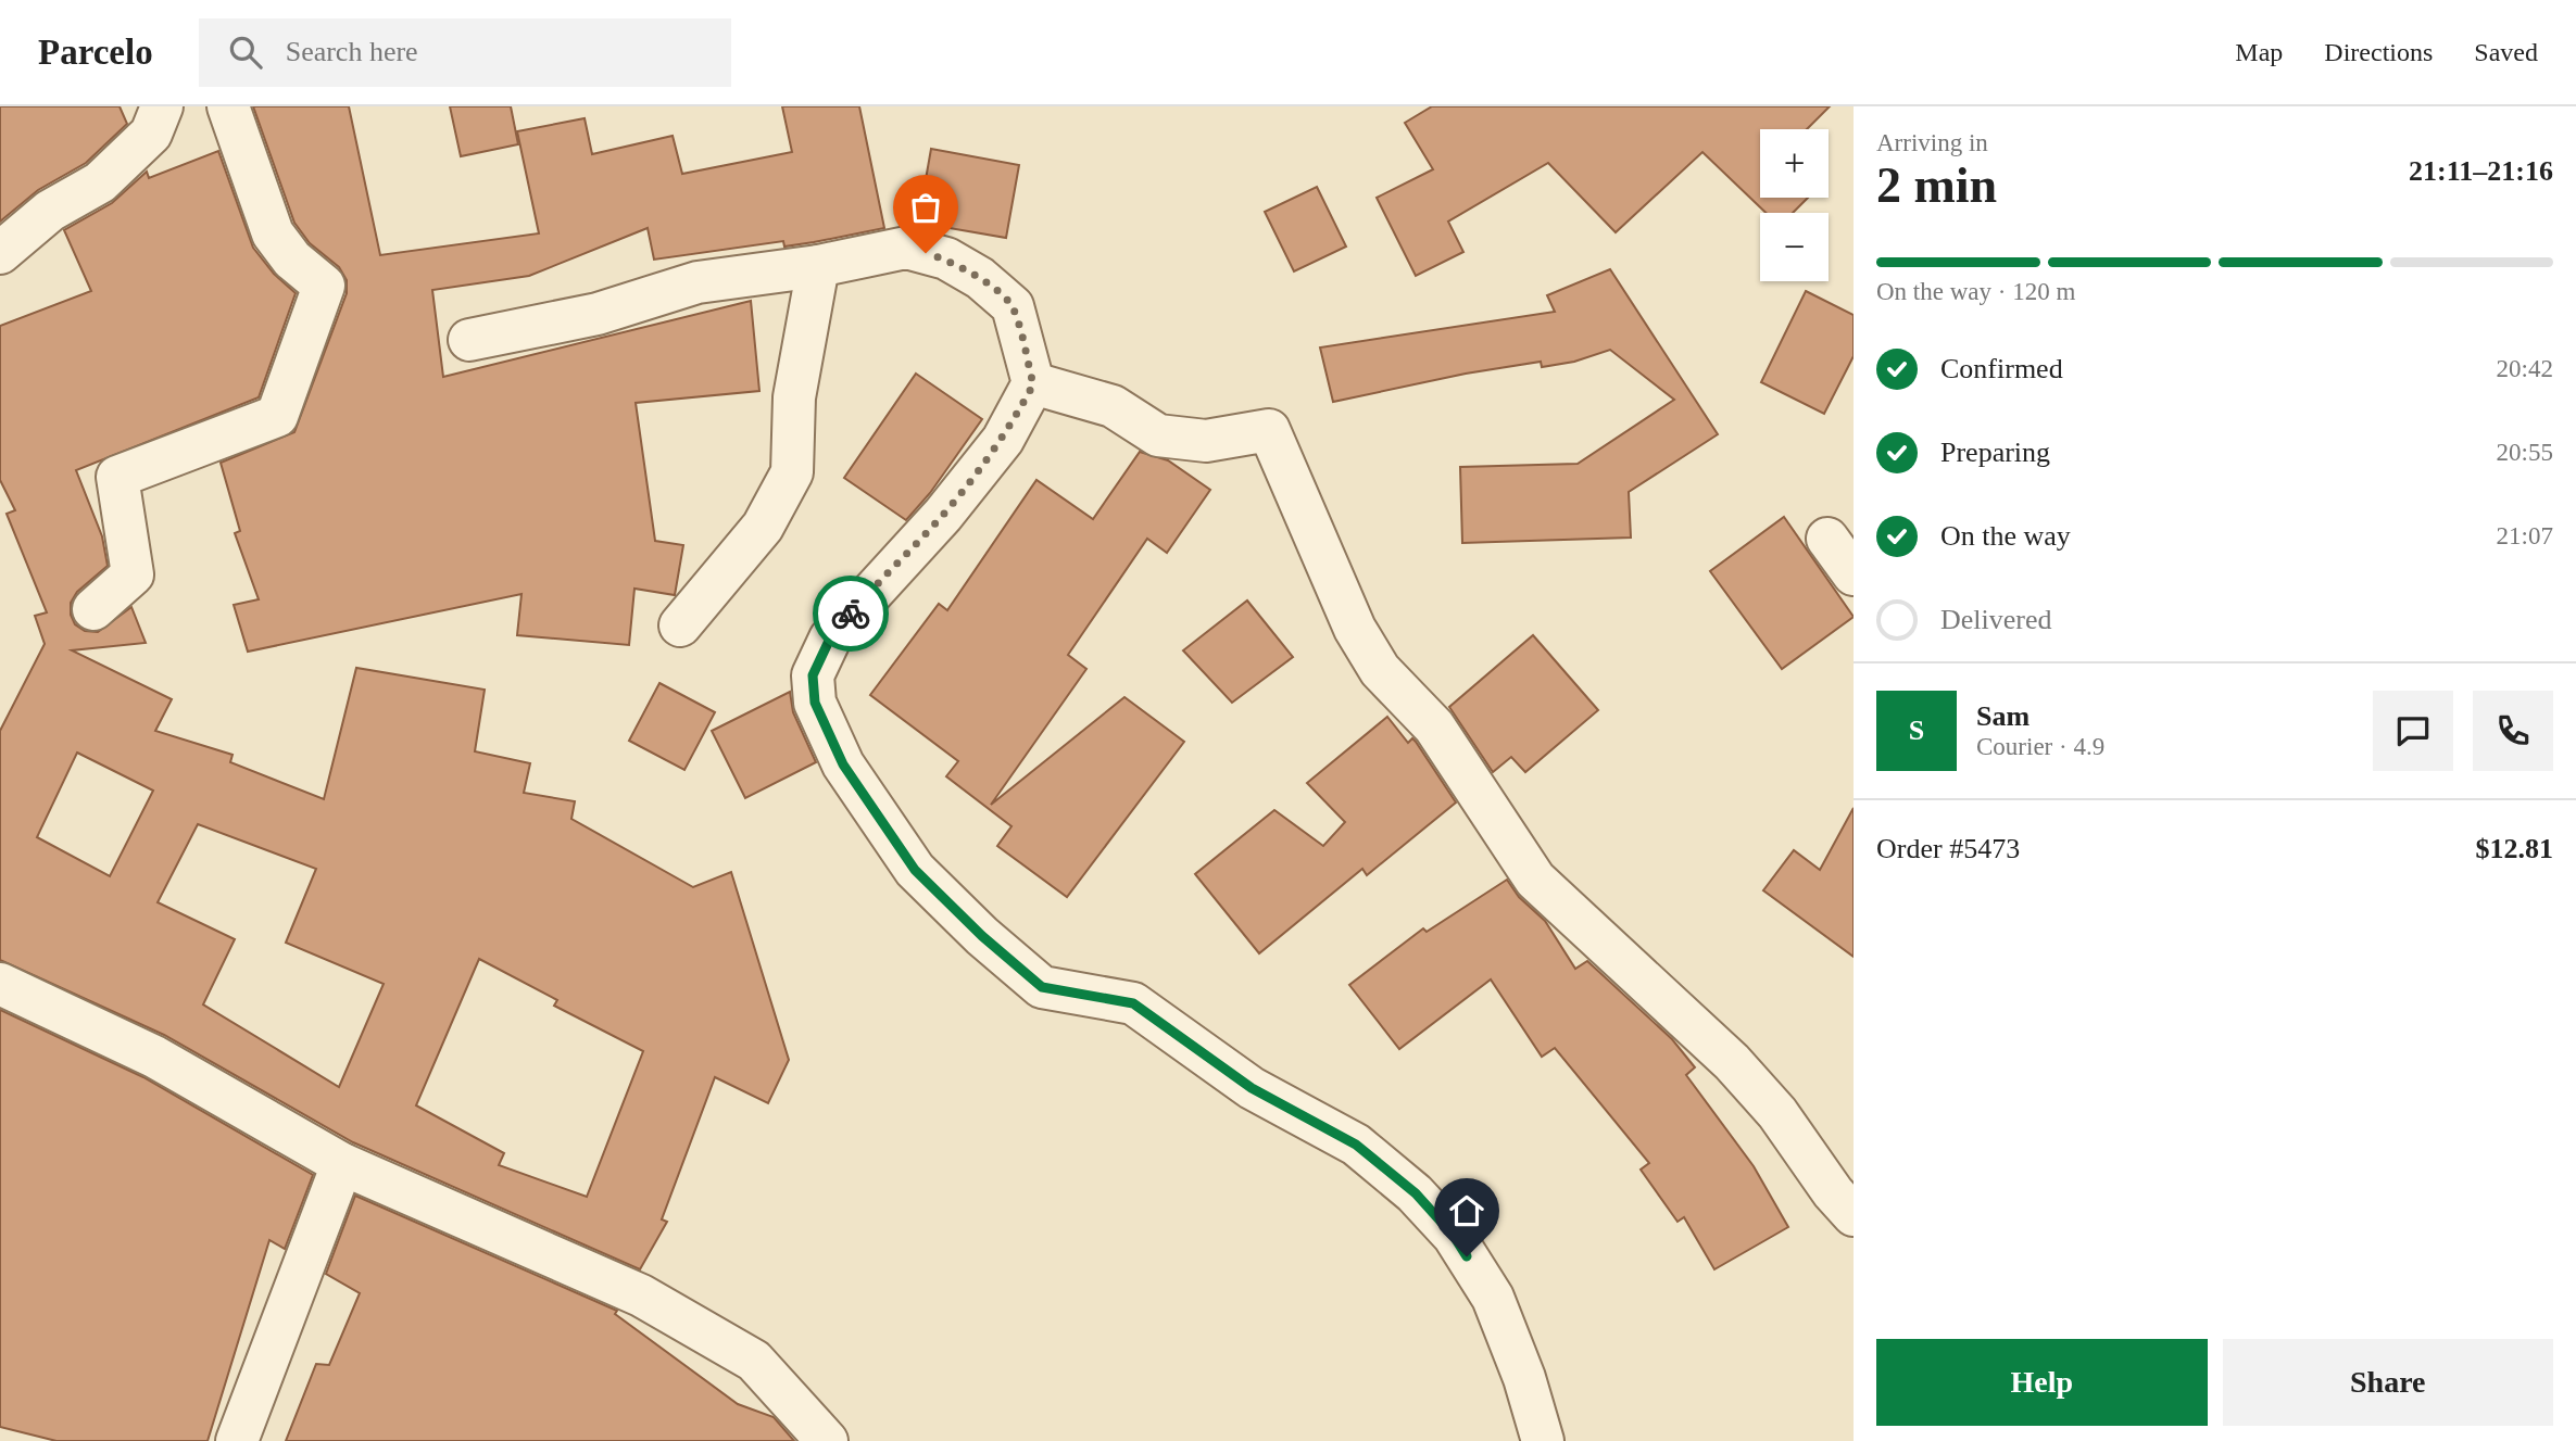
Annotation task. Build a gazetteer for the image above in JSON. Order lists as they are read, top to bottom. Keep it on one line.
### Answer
{"page":{"header":"Parcelo","search":"Search here","nav":["Map","Directions","Saved"],"heading":["2 min","Arriving in","21:11–21:16"],"panel":["Sam","Courier · 4.9","Order #5473","$12.81"],"map_buttons":["+","−"],"bar":"On the way · 120 m","list":[["Confirmed","20:42"],["Preparing","20:55"],["On the way","21:07"],"Delivered"],"round":"S","buttons":["Help","Share"]}}
